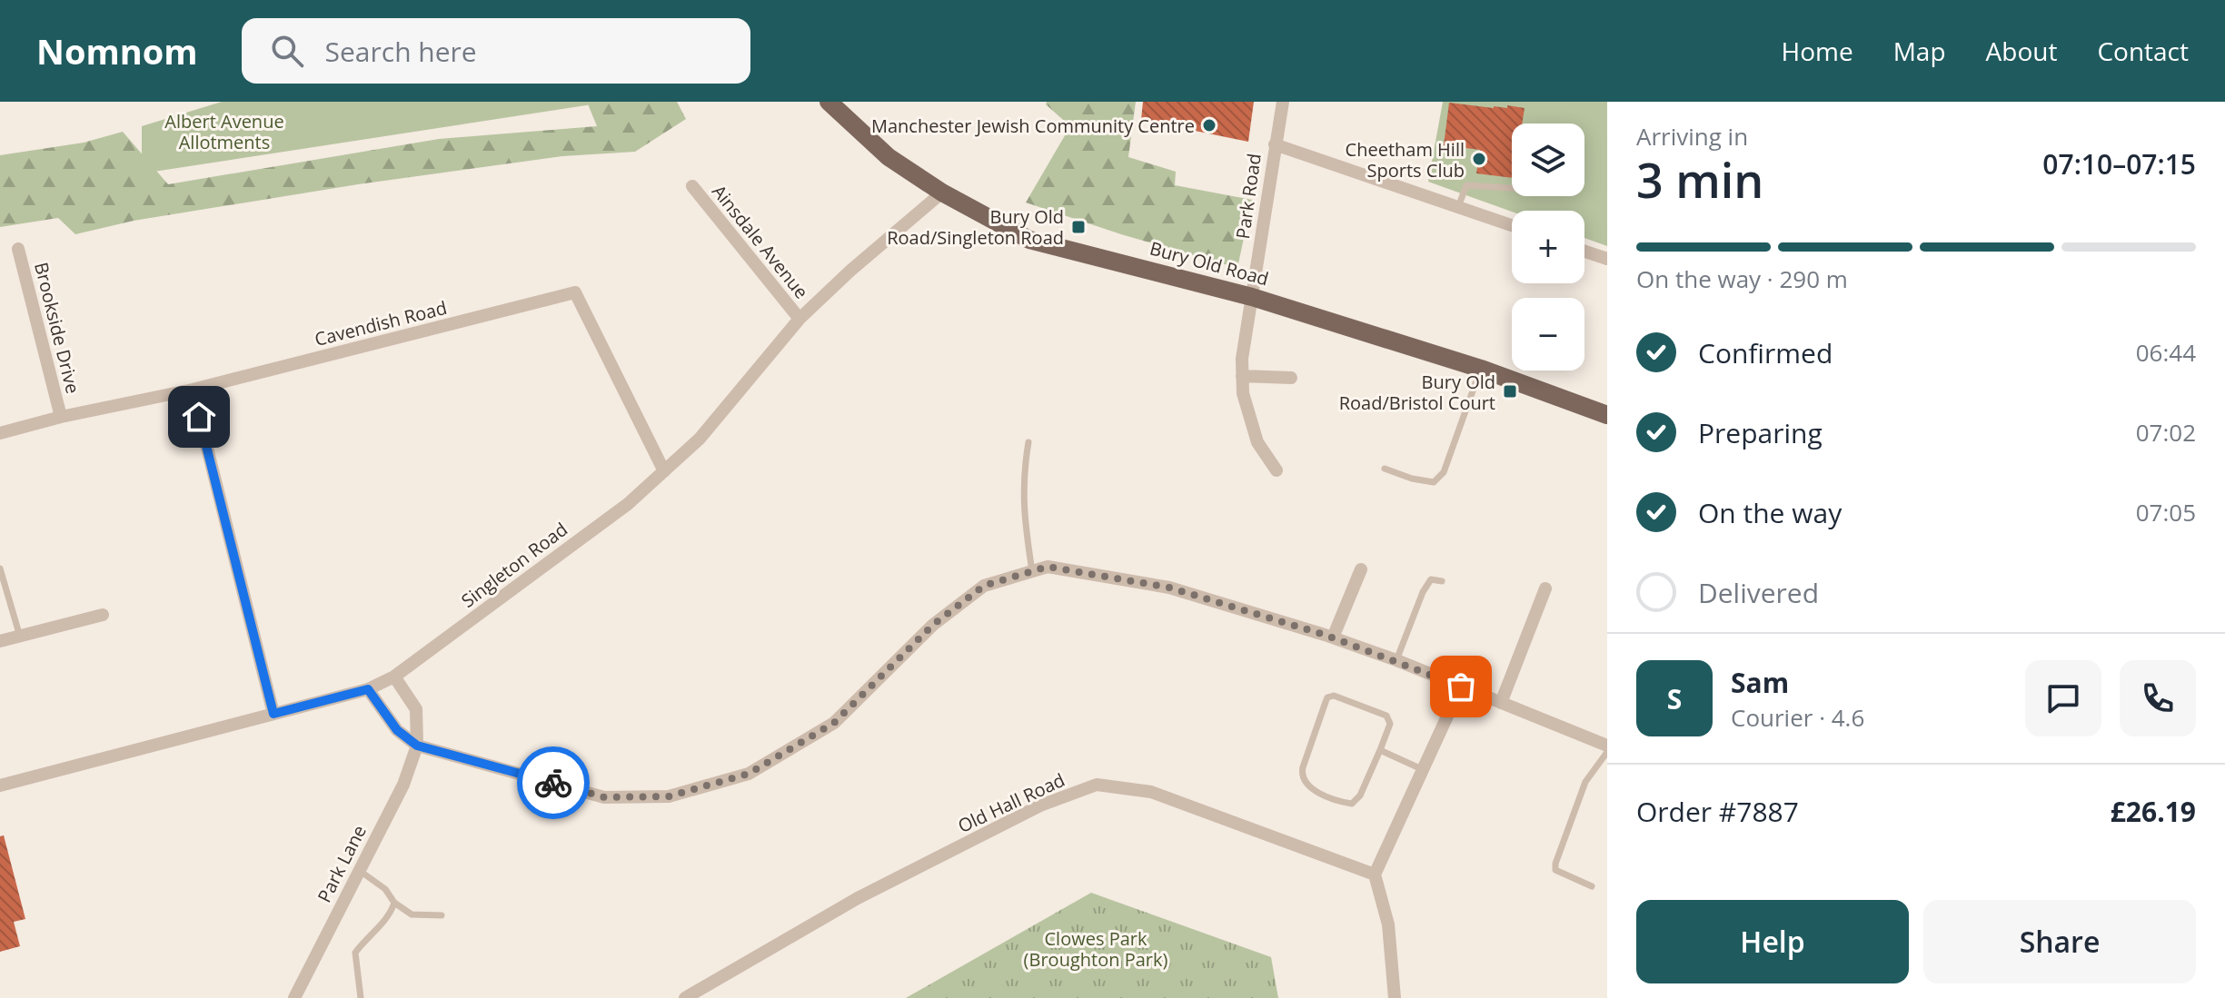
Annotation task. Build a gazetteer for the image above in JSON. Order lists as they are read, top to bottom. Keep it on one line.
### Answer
{"streets":{"main road":["Bury Old Road"],"street":["Park Road","Ainsdale Avenue","Cavendish Road","Brookside Drive","Singleton Road","Old Hall Road","Park Lane"]},"crossings":[["Park Road","Bury Old Road"],["Ainsdale Avenue","Singleton Road"],["Bury Old Road","Singleton Road"],["Cavendish Road","Brookside Drive"],["Cavendish Road","Singleton Road"]],"parks":["Albert Avenue Allotments","Clowes Park (Broughton Park)"],"places":{"other":["Manchester Jewish Community Centre","Cheetham Hill Sports Club"],"transit":["Bury Old Road/Singleton Road","Bury Old Road/Bristol Court"]},"page":{"header":"Nomnom","search":"Search here","nav":["Home","Map","About","Contact"],"heading":["3 min","Arriving in","07:10–07:15"],"panel":["Sam","Courier · 4.6","Order #7887","£26.19"],"map_buttons":["+","−"],"bar":"On the way · 290 m","list":[["Confirmed","06:44"],["Preparing","07:02"],["On the way","07:05"],"Delivered"],"round":"S","buttons":["Help","Share"]}}
